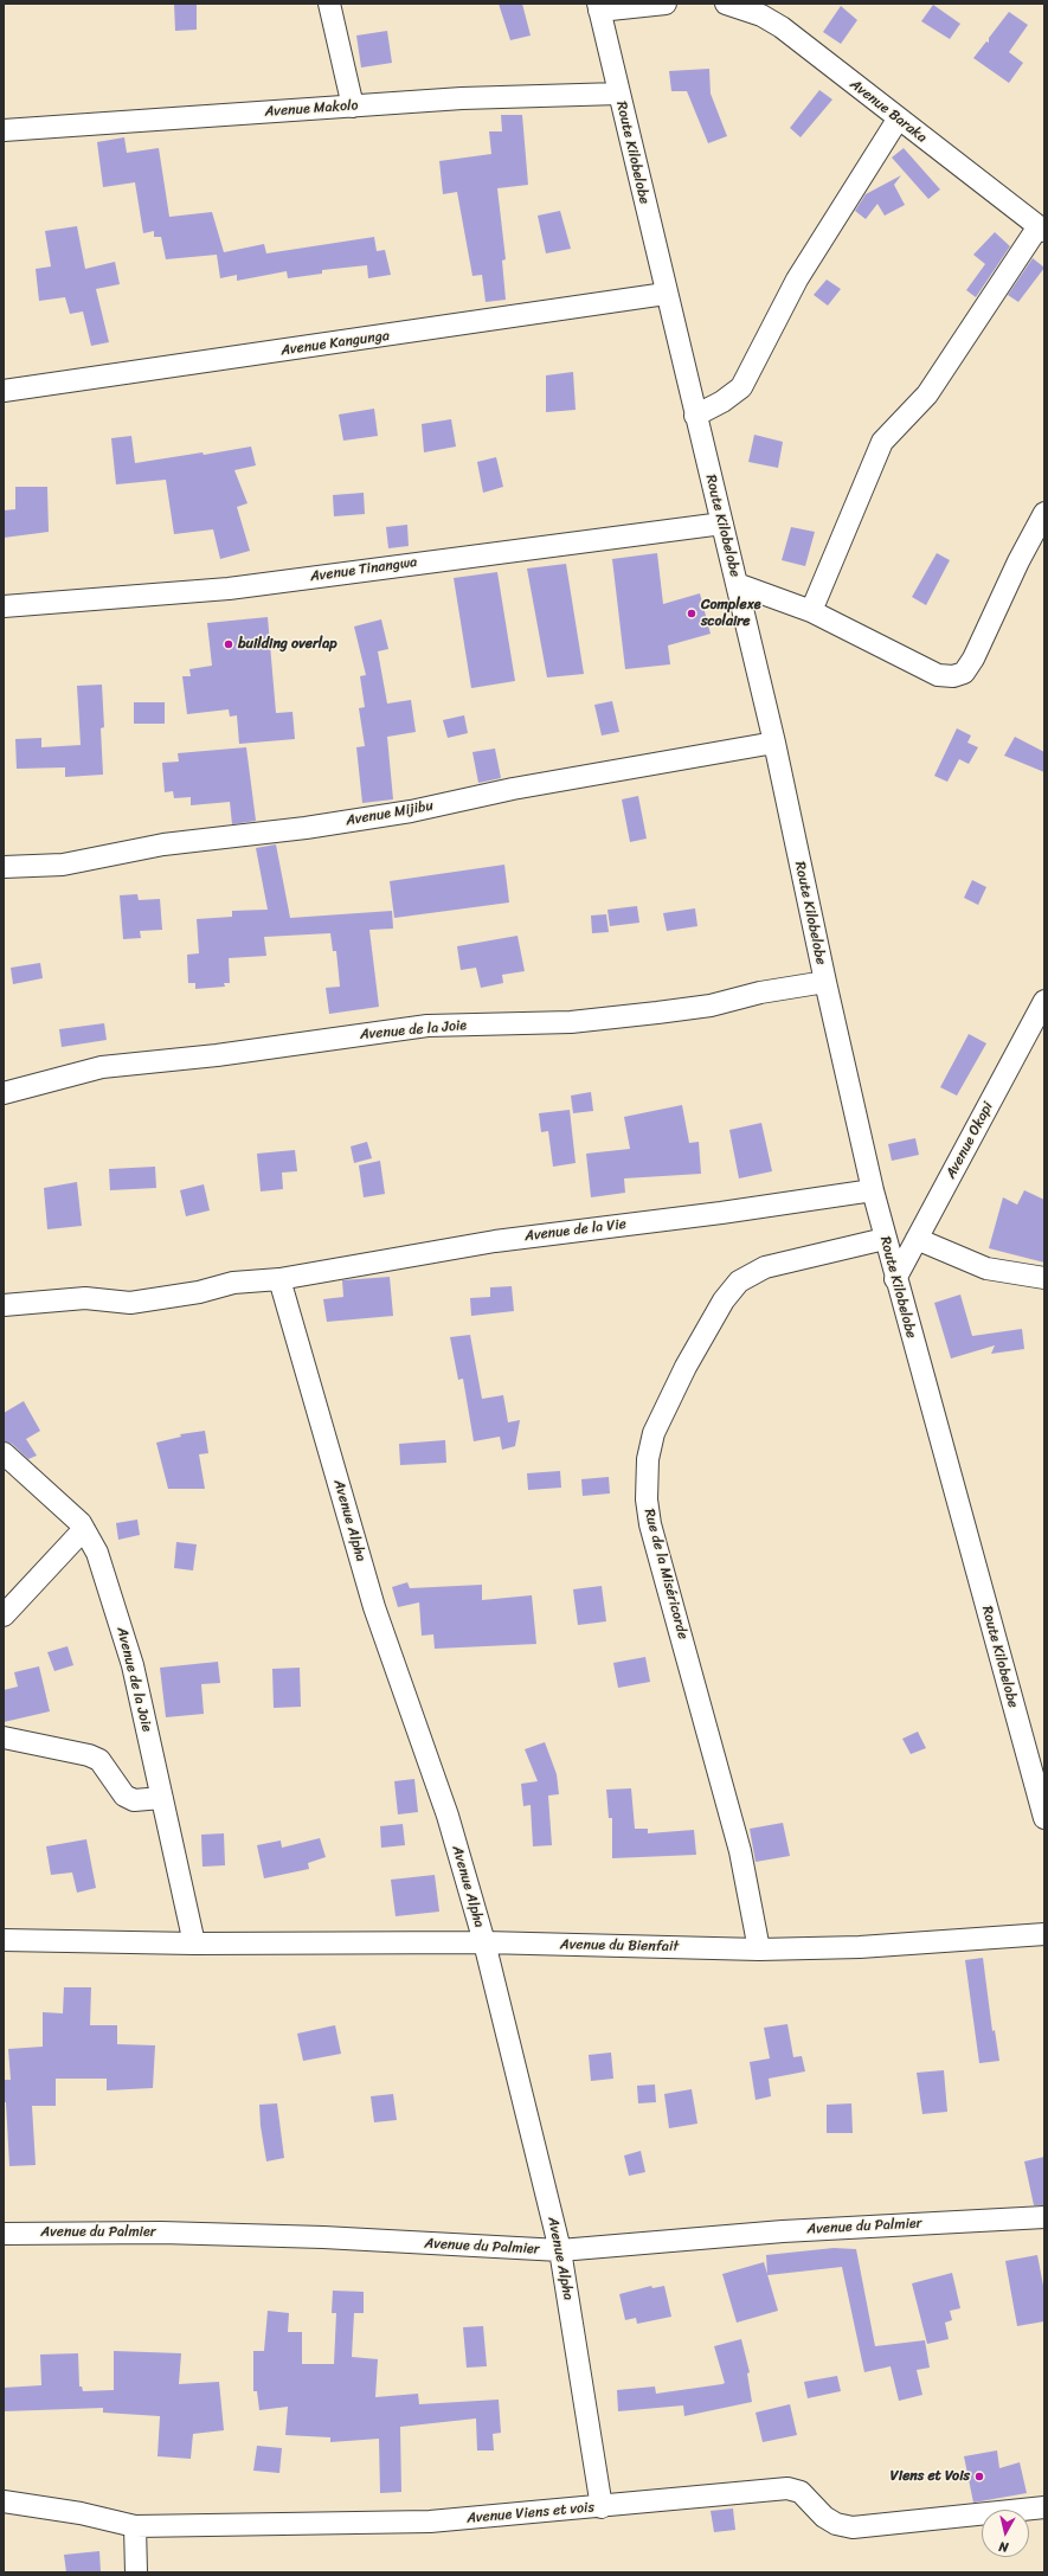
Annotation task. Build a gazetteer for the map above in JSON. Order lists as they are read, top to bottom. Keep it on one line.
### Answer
{"streets":{"street":["Avenue Makolo","Avenue Baraka","Route Kilobelobe","Avenue Kangunga","Avenue Tinangwa","Avenue Mijibu","Avenue de la Joie","Avenue Okapi","Avenue de la Vie","Avenue Alpha","Rue de la Miséricorde","Avenue du Bienfait","Avenue du Palmier","Avenue Viens et vois"]},"crossings":[["Avenue Makolo","Route Kilobelobe"],["Route Kilobelobe","Avenue Kangunga"],["Route Kilobelobe","Avenue Tinangwa"],["Route Kilobelobe","Avenue Mijibu"],["Route Kilobelobe","Avenue de la Joie"],["Route Kilobelobe","Avenue Okapi"],["Route Kilobelobe","Avenue de la Vie"],["Route Kilobelobe","Rue de la Miséricorde"],["Avenue de la Joie","Avenue du Bienfait"],["Avenue de la Vie","Avenue Alpha"],["Avenue Alpha","Avenue du Bienfait"],["Avenue Alpha","Avenue du Palmier"],["Avenue Alpha","Avenue Viens et vois"],["Rue de la Miséricorde","Avenue du Bienfait"]],"places":["Complexe scolaire","building overlap","Viens et Vois"],"north":"bottom"}
